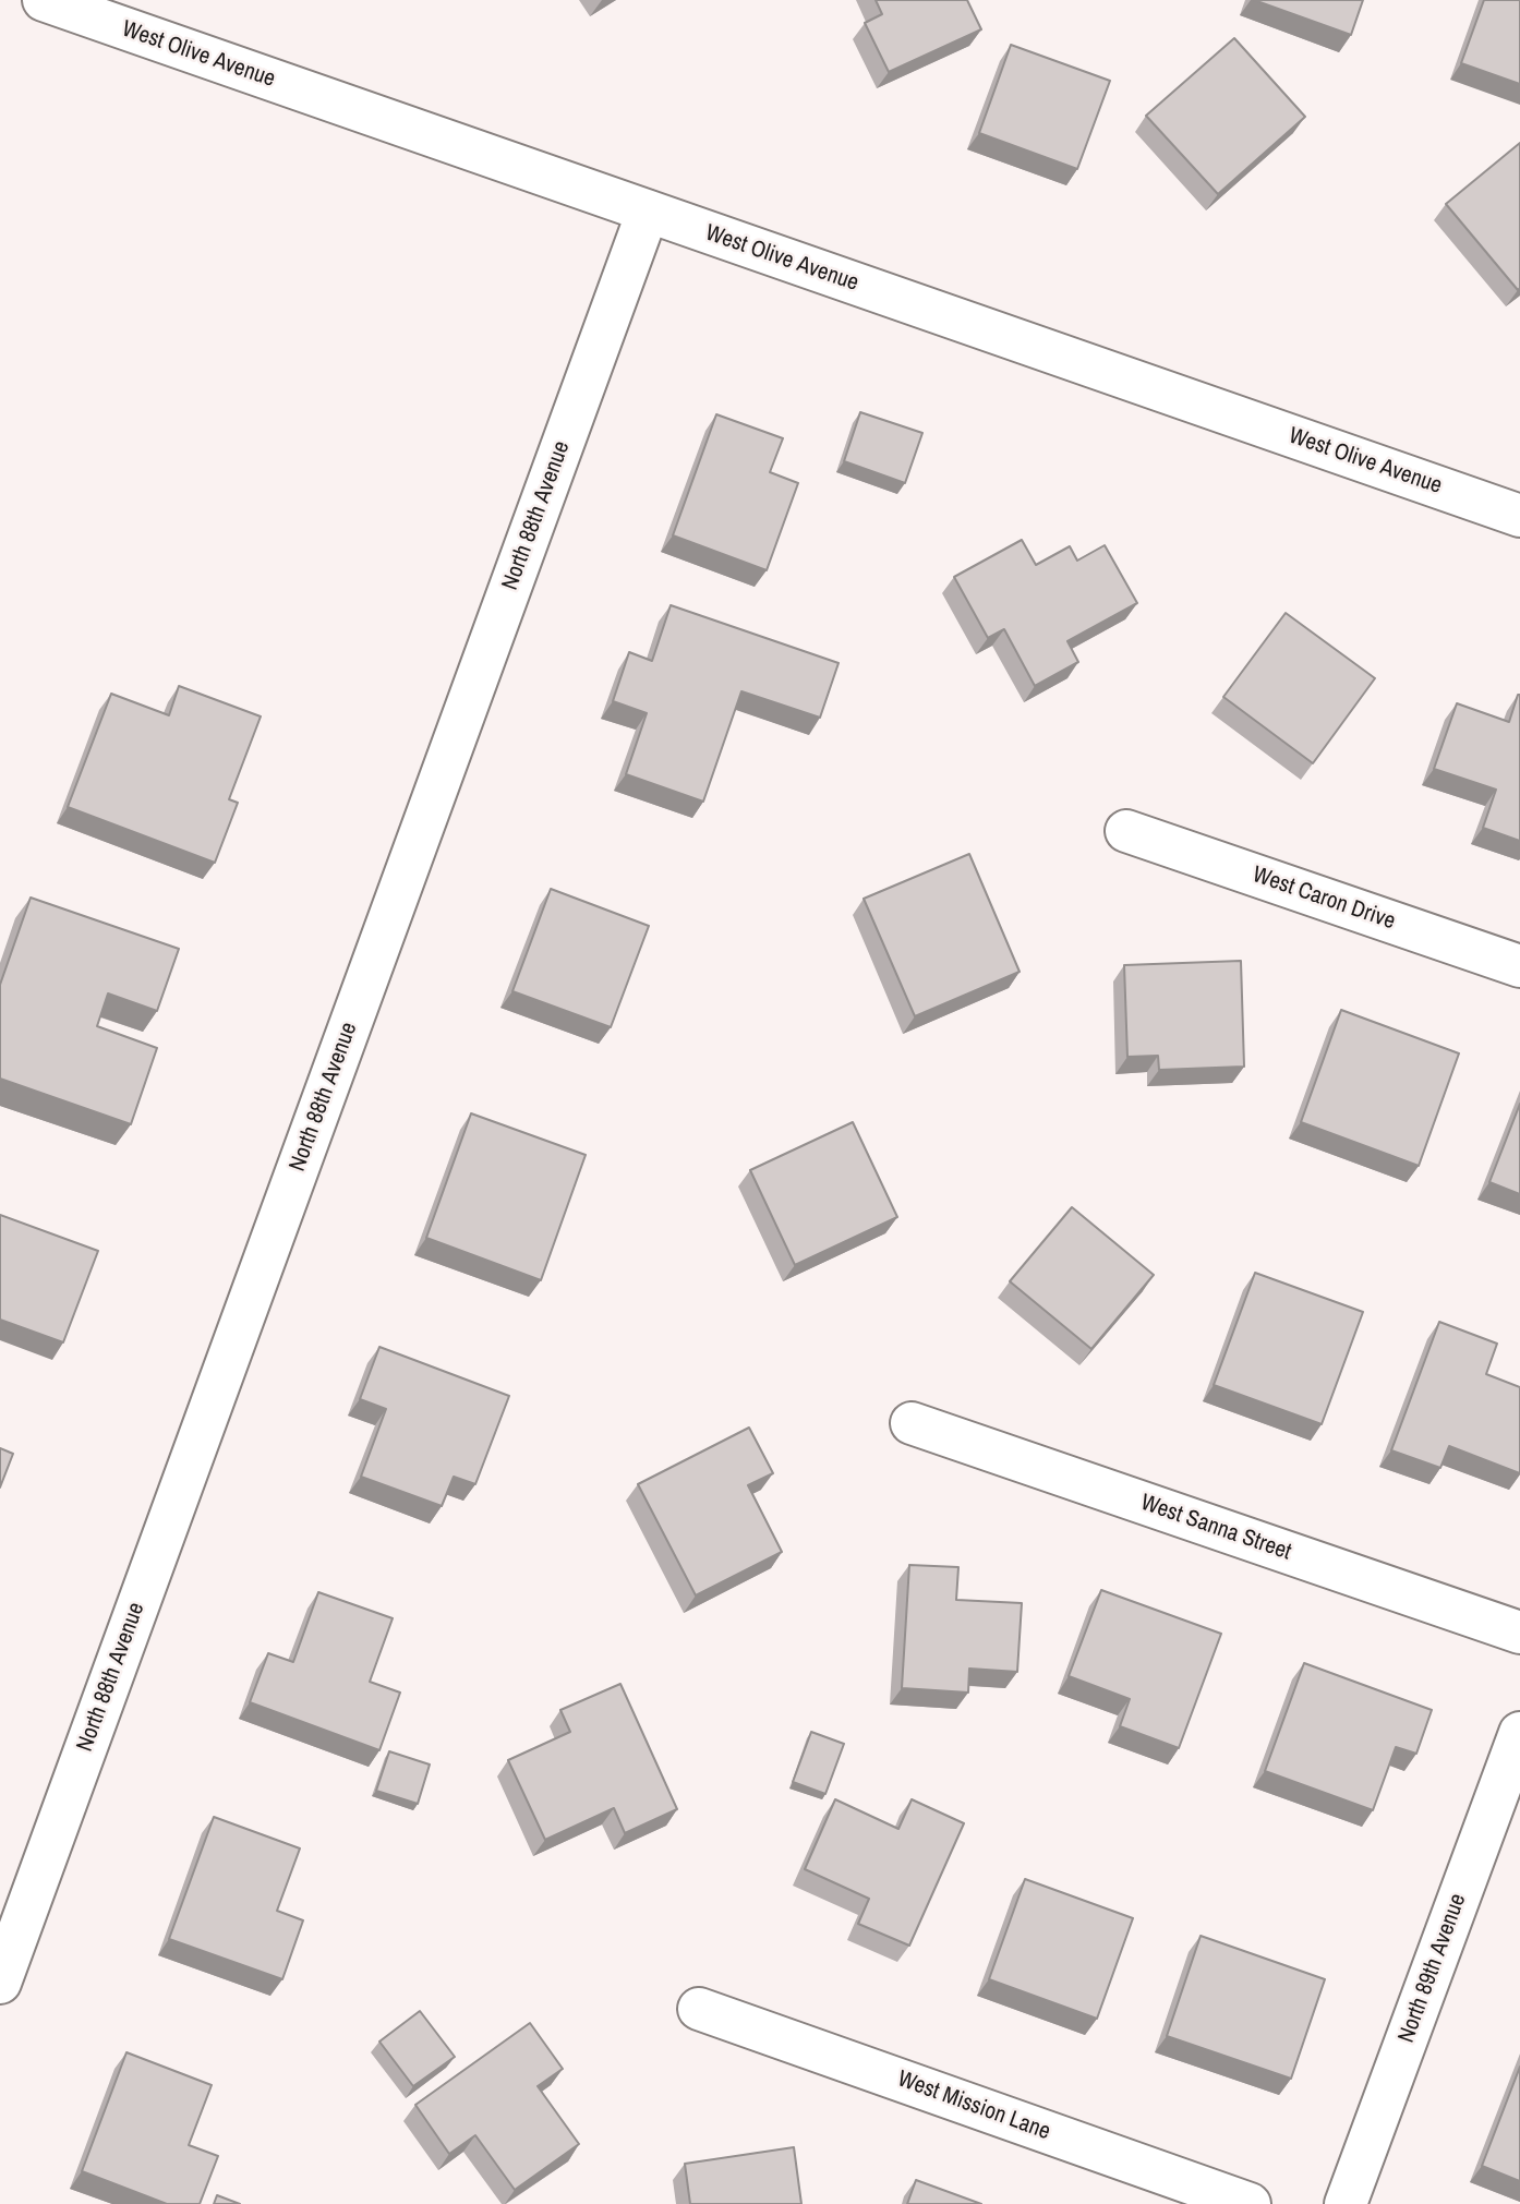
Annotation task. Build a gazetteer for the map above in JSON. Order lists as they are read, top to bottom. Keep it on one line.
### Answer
{"streets":{"street":["West Olive Avenue","North 88th Avenue","West Caron Drive","West Sanna Street","North 89th Avenue","West Mission Lane"]},"crossings":[["West Olive Avenue","North 88th Avenue"]]}
